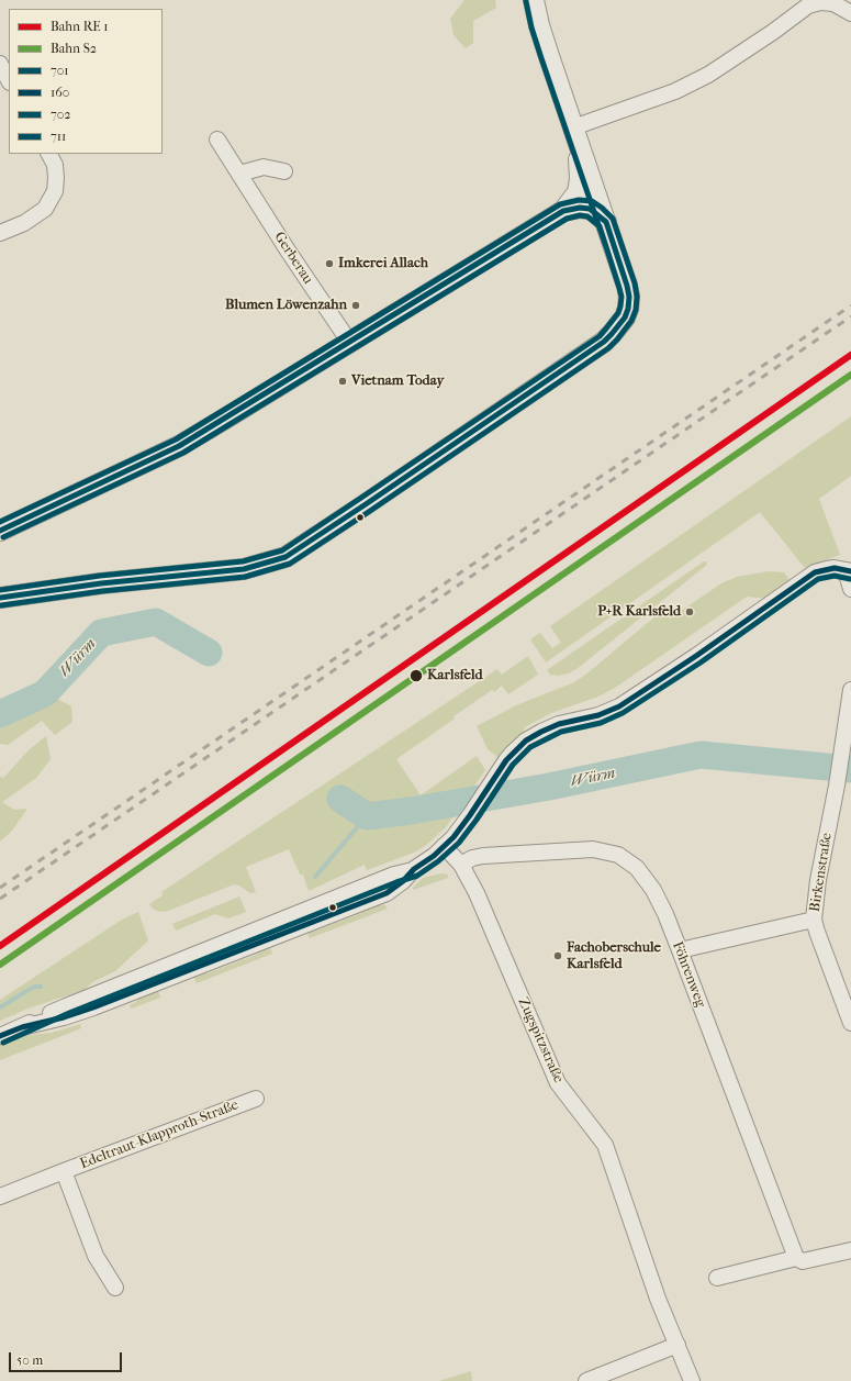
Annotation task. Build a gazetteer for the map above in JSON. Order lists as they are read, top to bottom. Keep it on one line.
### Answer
{"streets":{"street":["Gerberau","Birkenstraße","Föhrenweg","Zugspitzstraße","Edeltraut-Klapproth-Straße"]},"crossings":[["Föhrenweg","Zugspitzstraße"]],"water":["Würm"],"places":["Imkerei Allach","Blumen Löwenzahn","Vietnam Today","P+R Karlsfeld","Karlsfeld","Fachoberschule Karlsfeld"],"lines":["transit line 702","transit line 711","transit line 701","rail line S2","transit line 160"],"legend":["Bahn RE 1","Bahn S2","701","160","702","711"],"scale_bar":"50 m"}
